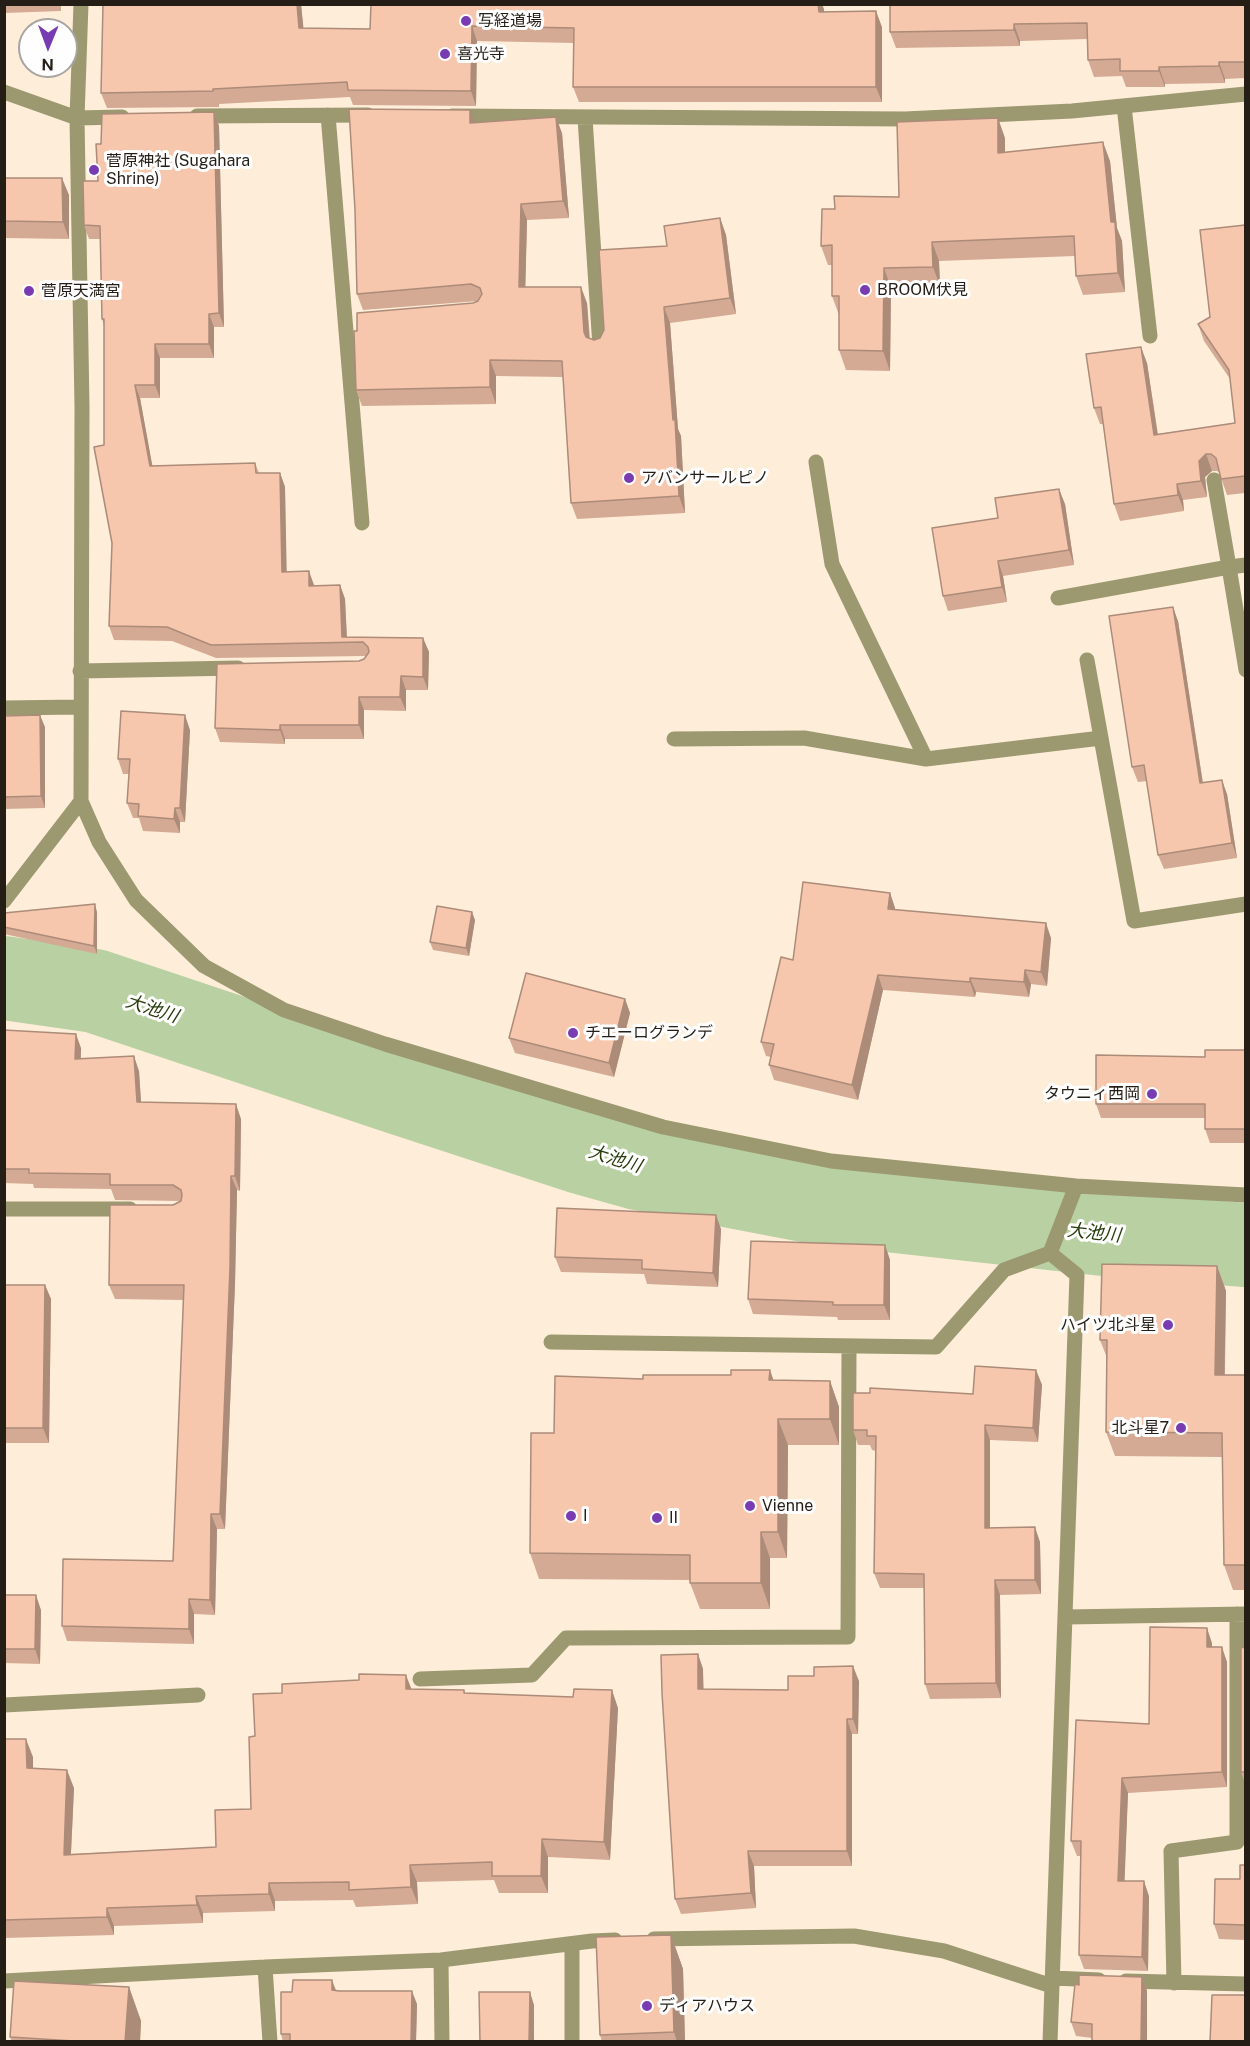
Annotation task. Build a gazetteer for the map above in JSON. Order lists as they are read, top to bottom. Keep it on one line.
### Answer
{"water":["大池川"],"places":["写経道場","喜光寺","菅原神社 (Sugahara Shrine)","BROOM伏見","菅原天満宮","アバンサールピノ","チエーログランデ","タウニィ西岡","ハイツ北斗星","北斗星7","Vienne","I","II","ディアハウス"],"north":"bottom"}
